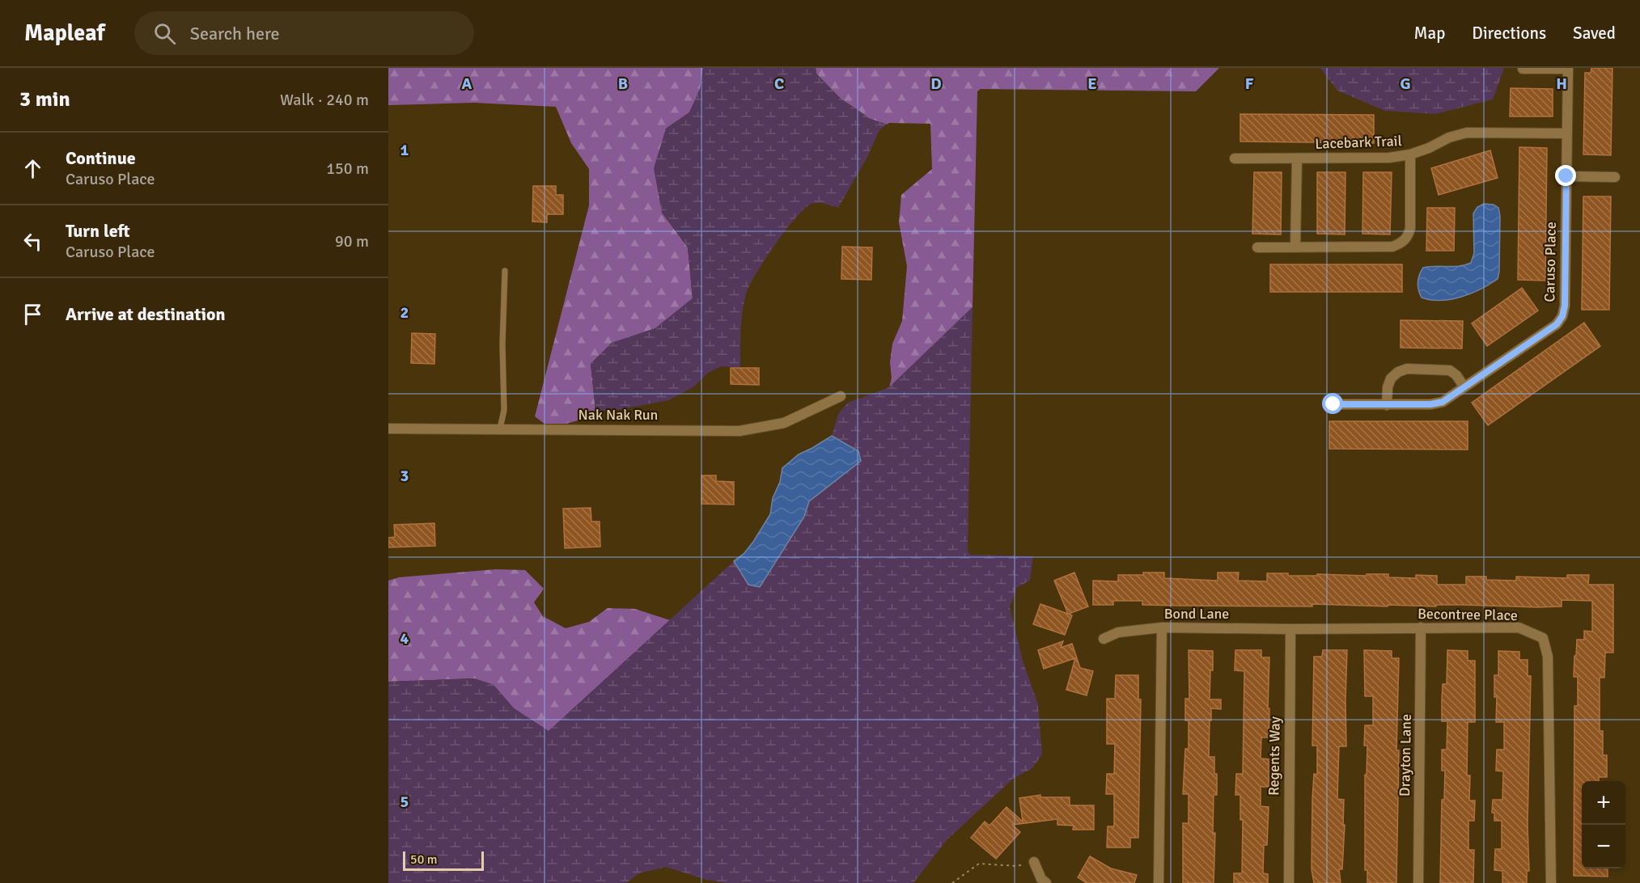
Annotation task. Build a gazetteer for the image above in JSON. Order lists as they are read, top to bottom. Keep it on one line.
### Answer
{"streets":{"street":["Lacebark Trail","Caruso Place","Nak Nak Run","Bond Lane","Becontree Place","Drayton Lane","Regents Way"]},"crossings":[["Lacebark Trail","Caruso Place"],["Bond Lane","Becontree Place"],["Bond Lane","Regents Way"],["Becontree Place","Drayton Lane"],["Becontree Place","Regents Way"]],"scale_bar":"50 m","page":{"header":"Mapleaf","search":"Search here","nav":["Map","Directions","Saved"],"heading":["3 min","Walk · 240 m"],"list":[["Continue","Caruso Place","150 m"],["Turn left","Caruso Place","90 m"],"Arrive at destination"],"map_buttons":["+","−"],"scale":"50 m"},"grid":{"columns":["A","B","C","D","E","F","G","H"],"rows":["1","2","3","4","5"]}}
